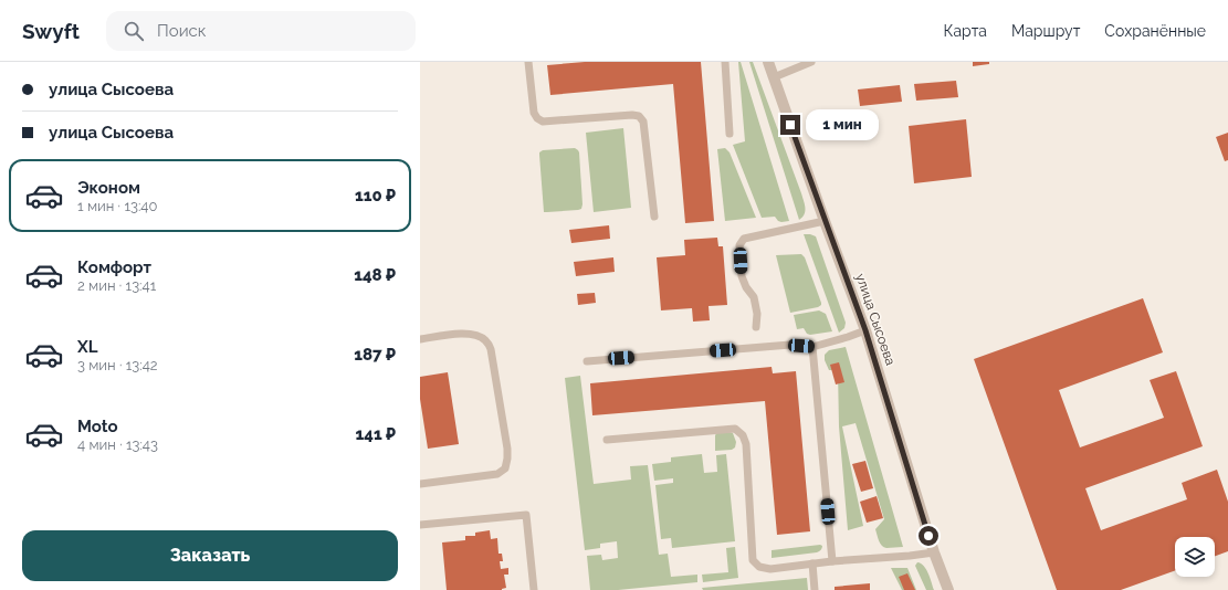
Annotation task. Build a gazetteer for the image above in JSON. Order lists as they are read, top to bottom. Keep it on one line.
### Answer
{"streets":{"street":["улица Сысоева"]},"page":{"header":"Swyft","search":"Поиск","nav":["Карта","Маршрут","Сохранённые"],"banner":["улица Сысоева","улица Сысоева"],"bubble":"1 мин","list":[{"name":"Эконом","note":"1 мин · 13:40","value":"110 ₽"},{"name":"Комфорт","note":"2 мин · 13:41","value":"148 ₽"},{"name":"XL","note":"3 мин · 13:42","value":"187 ₽"},{"name":"Moto","note":"4 мин · 13:43","value":"141 ₽"}],"buttons":"Заказать"}}
